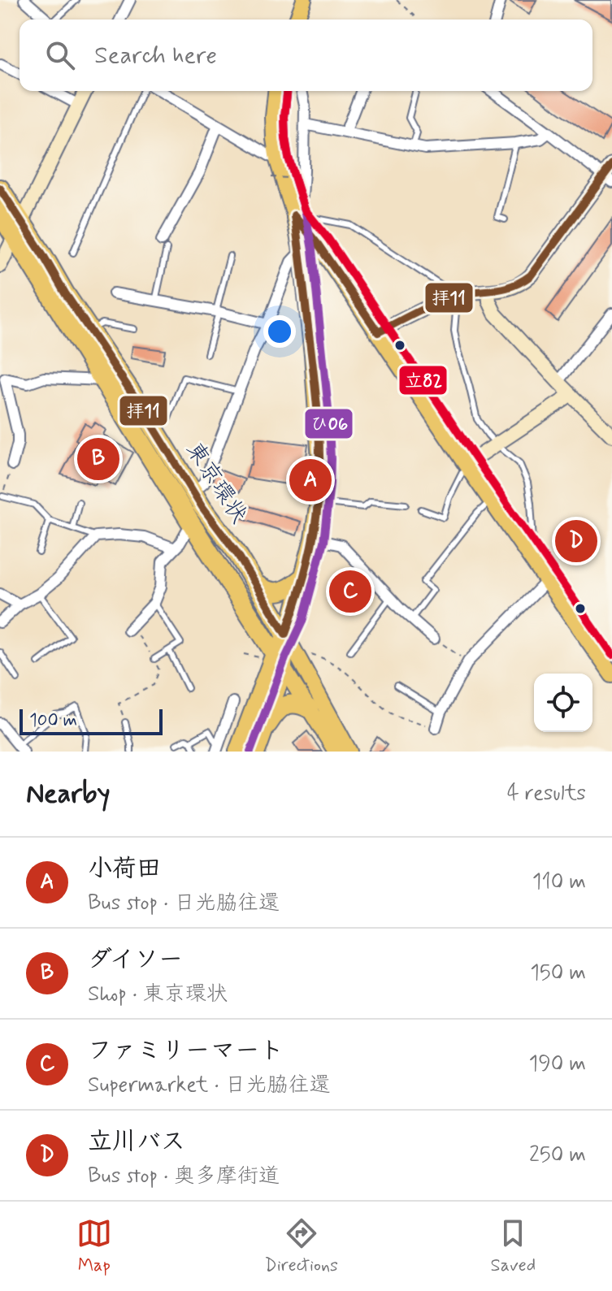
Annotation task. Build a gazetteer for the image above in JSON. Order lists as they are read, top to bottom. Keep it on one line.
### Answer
{"streets":{"highway":["東京環状"]},"lines":["transit line ひ06","transit line 立82","transit line 拝11"],"scale_bar":"100 m","page":{"search":"Search here","pins":["B","A","D","C"],"scale":"100 m","heading":["Nearby","4 results"],"list":[{"mark":"A","name":"小荷田","note":"Bus stop · 日光脇往還","value":"110 m"},{"mark":"B","name":"ダイソー","note":"Shop · 東京環状","value":"150 m"},{"mark":"C","name":"ファミリーマート","note":"Supermarket · 日光脇往還","value":"190 m"},{"mark":"D","name":"立川バス","note":"Bus stop · 奥多摩街道","value":"250 m"}],"nav":["Map","Directions","Saved"]}}
